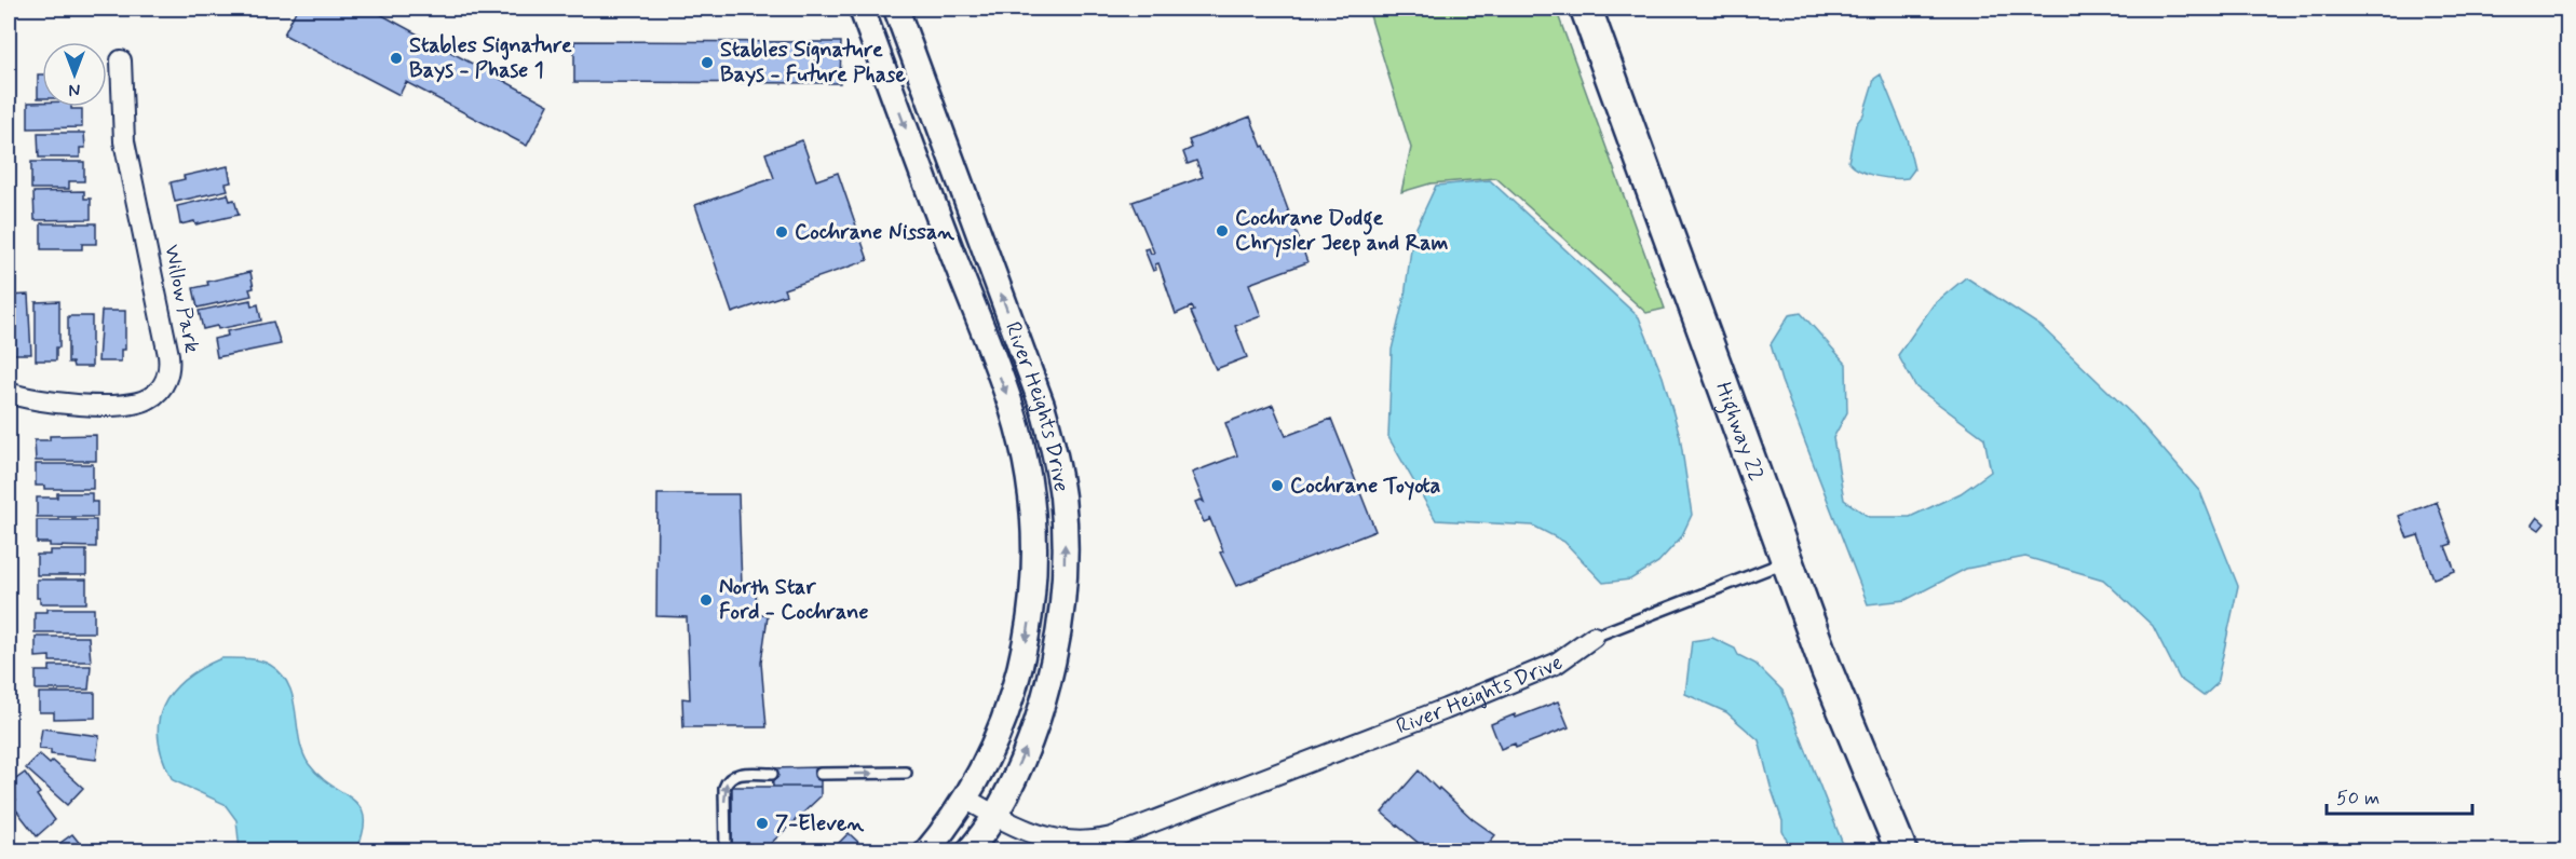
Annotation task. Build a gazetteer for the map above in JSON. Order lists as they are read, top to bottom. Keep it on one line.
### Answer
{"streets":{"main road":["Highway 22"],"street":["Willow Park","River Heights Drive"]},"places":["Stables Signature Bays - Phase 1","Stables Signature Bays - Future Phase","Cochrane Dodge Chrysler Jeep and Ram","Cochrane Nissan","Cochrane Toyota","North Star Ford - Cochrane","7-Eleven"],"scale_bar":"50 m","north":"bottom"}
